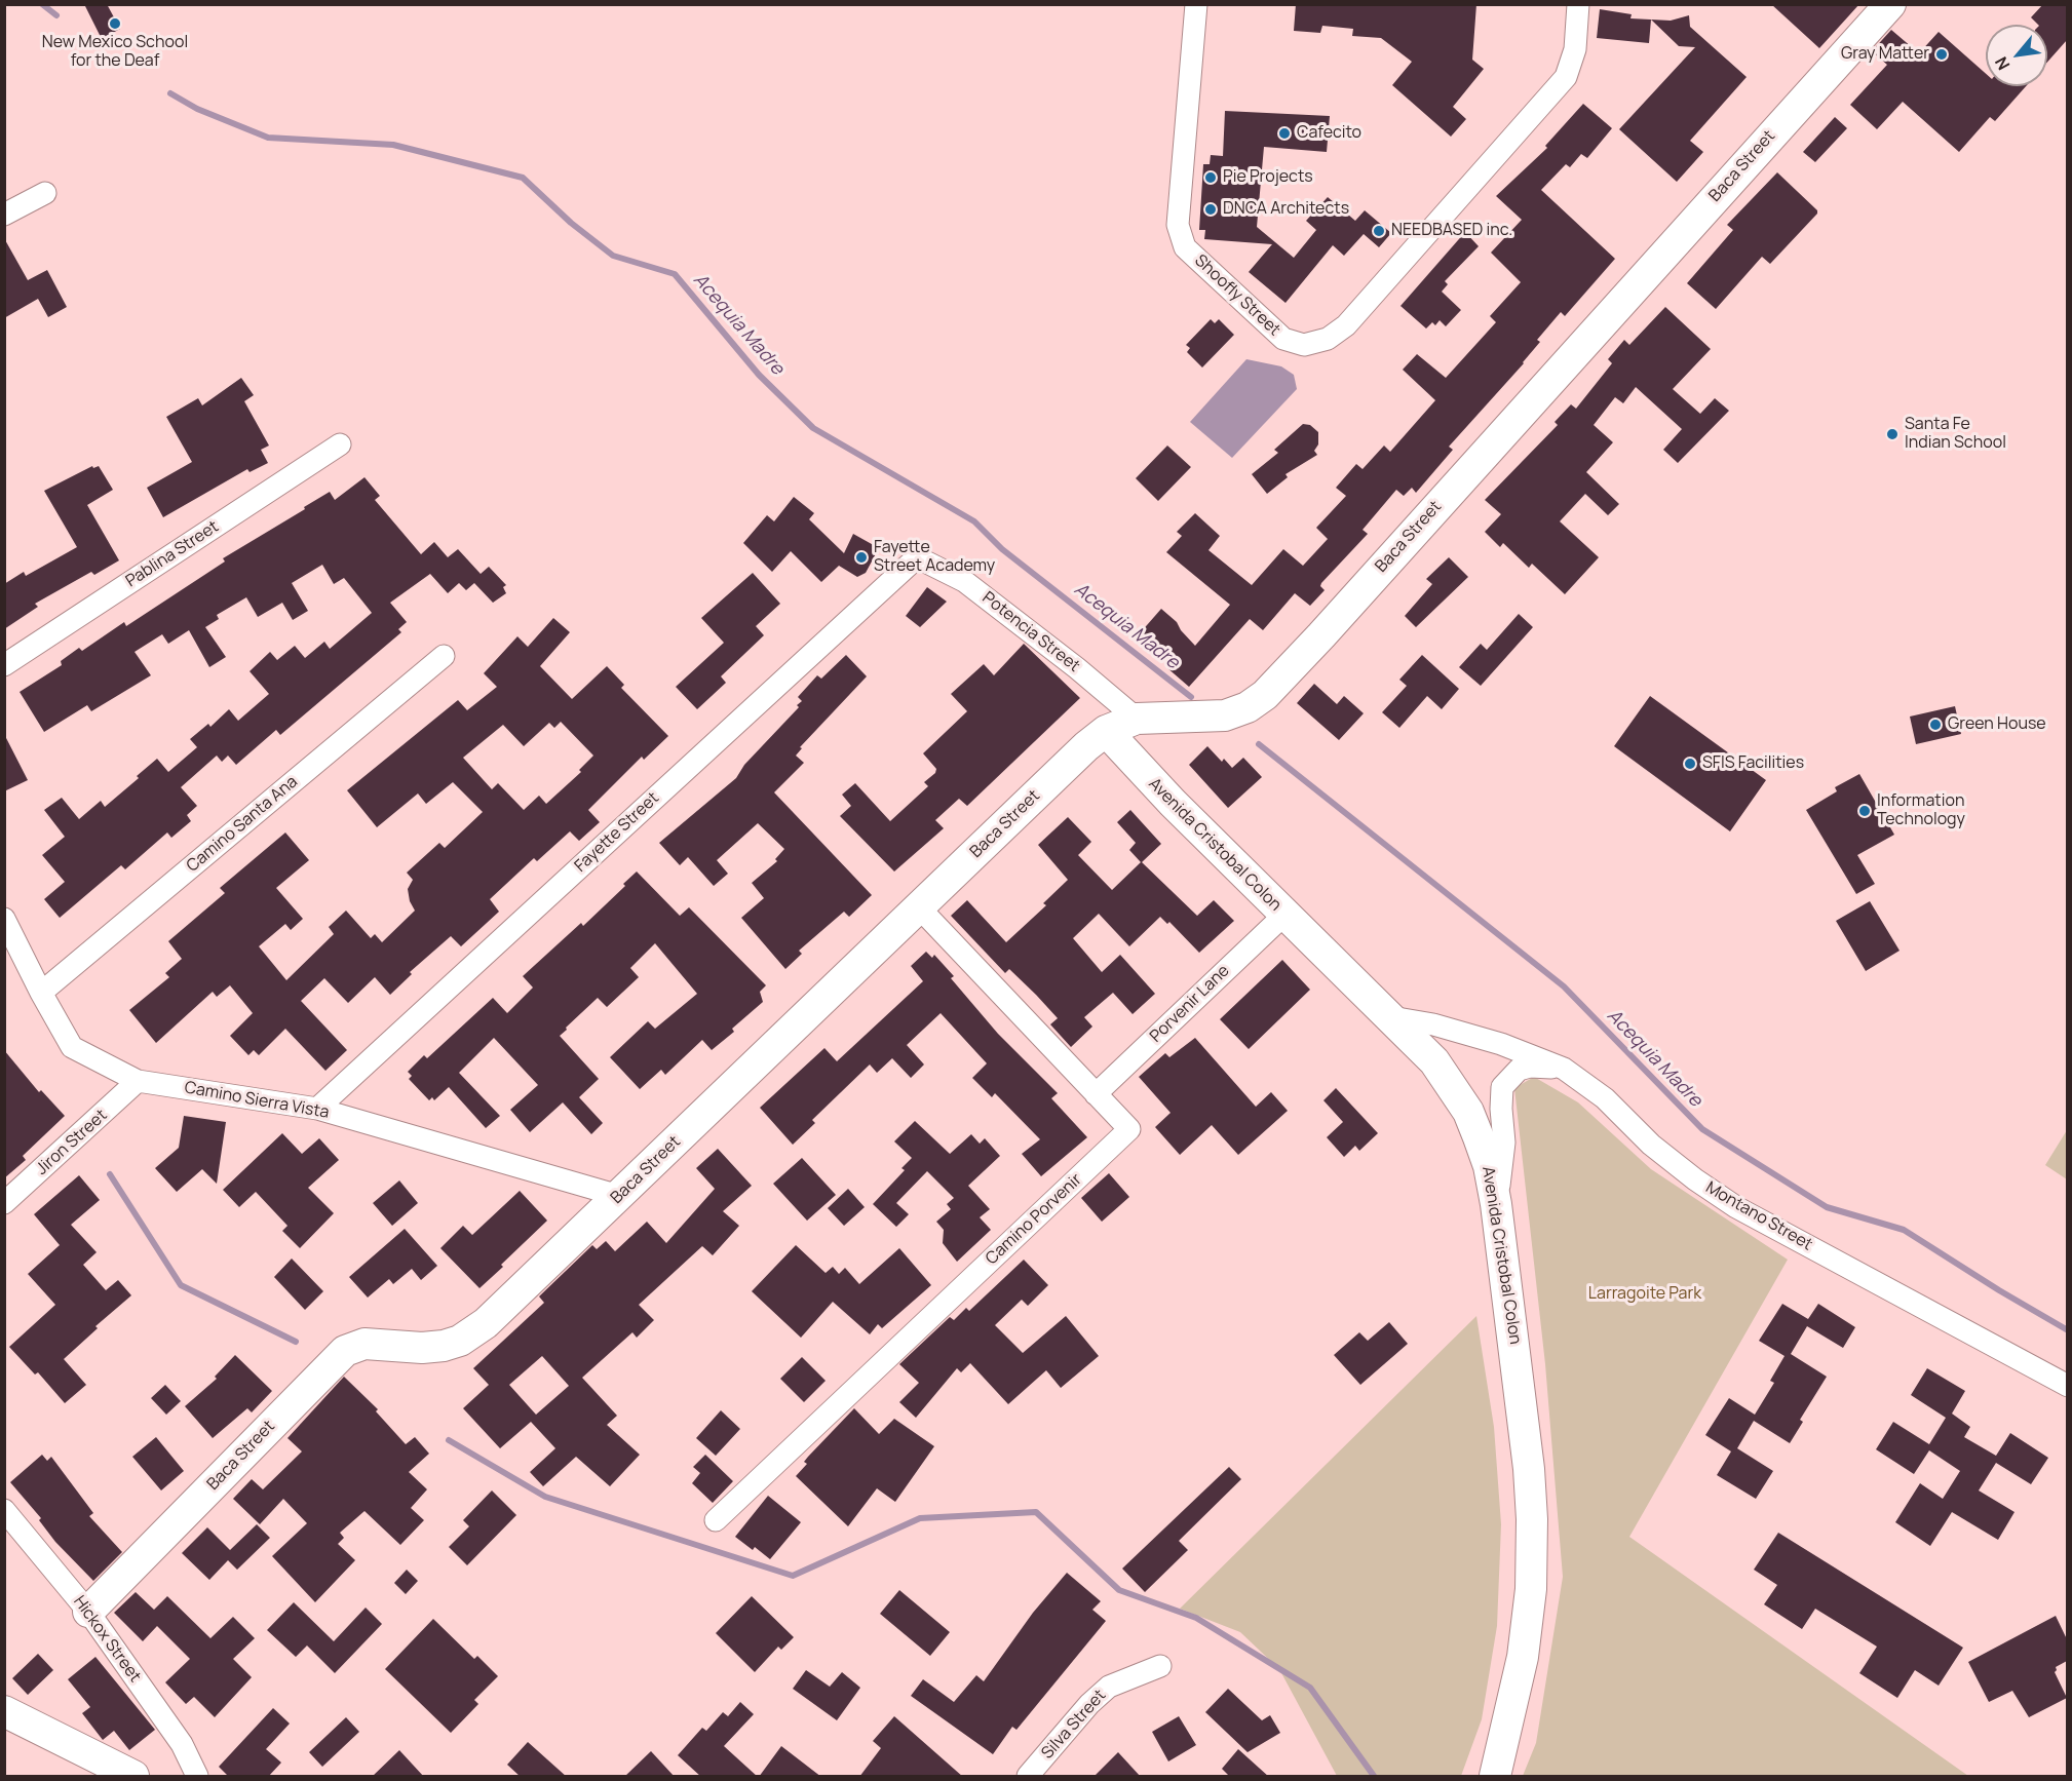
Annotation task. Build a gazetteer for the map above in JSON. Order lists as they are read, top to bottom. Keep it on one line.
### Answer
{"streets":{"street":["Baca Street","Shoofly Street","Pablina Street","Potencia Street","Camino Santa Ana","Fayette Street","Avenida Cristobal Colon","Porvenir Lane","Camino Sierra Vista","Jiron Street","Montano Street","Camino Porvenir","Hickox Street","Silva Street"]},"crossings":[["Baca Street","Potencia Street"],["Baca Street","Avenida Cristobal Colon"],["Baca Street","Camino Sierra Vista"],["Baca Street","Camino Porvenir"],["Baca Street","Hickox Street"],["Potencia Street","Fayette Street"],["Camino Santa Ana","Camino Sierra Vista"],["Fayette Street","Camino Sierra Vista"],["Avenida Cristobal Colon","Porvenir Lane"],["Avenida Cristobal Colon","Montano Street"],["Porvenir Lane","Camino Porvenir"],["Camino Sierra Vista","Jiron Street"]],"water":["Acequia Madre"],"parks":["Larragoite Park"],"places":["New Mexico School for the Deaf","Gray Matter","Cafecito","Pie Projects","DNCA Architects","NEEDBASED inc.","Santa Fe Indian School","Fayette Street Academy","Green House","SFIS Facilities","Information Technology"],"north":"bottom left"}
